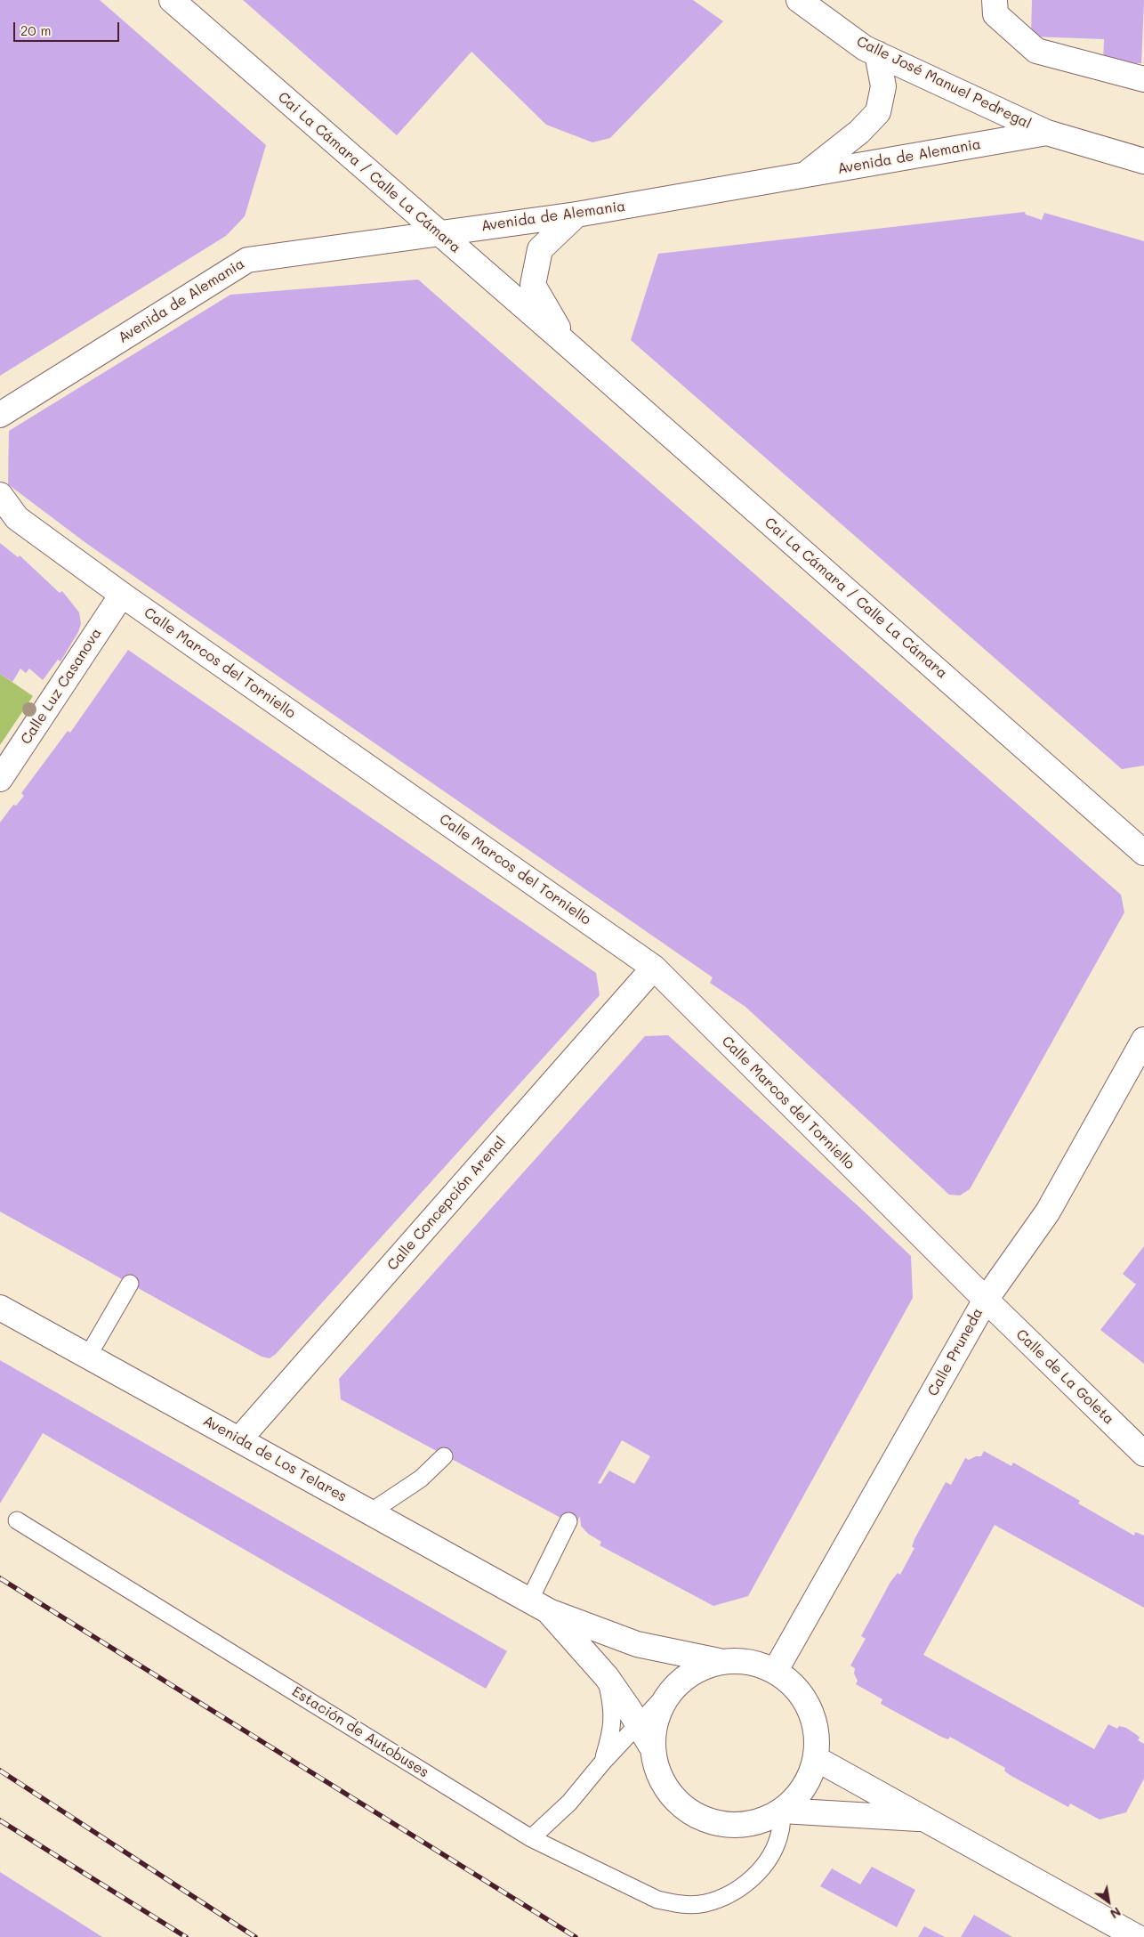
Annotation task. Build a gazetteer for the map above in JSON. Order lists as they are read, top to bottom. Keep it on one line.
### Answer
{"streets":{"street":["Calle José Manuel Pedregal","Avenida de Alemania","Cai La Cámara / Calle La Cámara","Calle Marcos del Torniello","Calle Luz Casanova","Calle Concepción Arenal","Calle Pruneda","Calle de La Goleta","Avenida de Los Telares"],"lane":["Estación de Autobuses"]},"crossings":[["Calle José Manuel Pedregal","Avenida de Alemania"],["Avenida de Alemania","Cai La Cámara / Calle La Cámara"],["Calle Marcos del Torniello","Calle Luz Casanova"],["Calle Marcos del Torniello","Calle Concepción Arenal"],["Calle Marcos del Torniello","Calle Pruneda"],["Calle Marcos del Torniello","Calle de La Goleta"],["Calle Concepción Arenal","Avenida de Los Telares"],["Calle Pruneda","Calle de La Goleta"]],"scale_bar":"20 m","north":"bottom right"}
